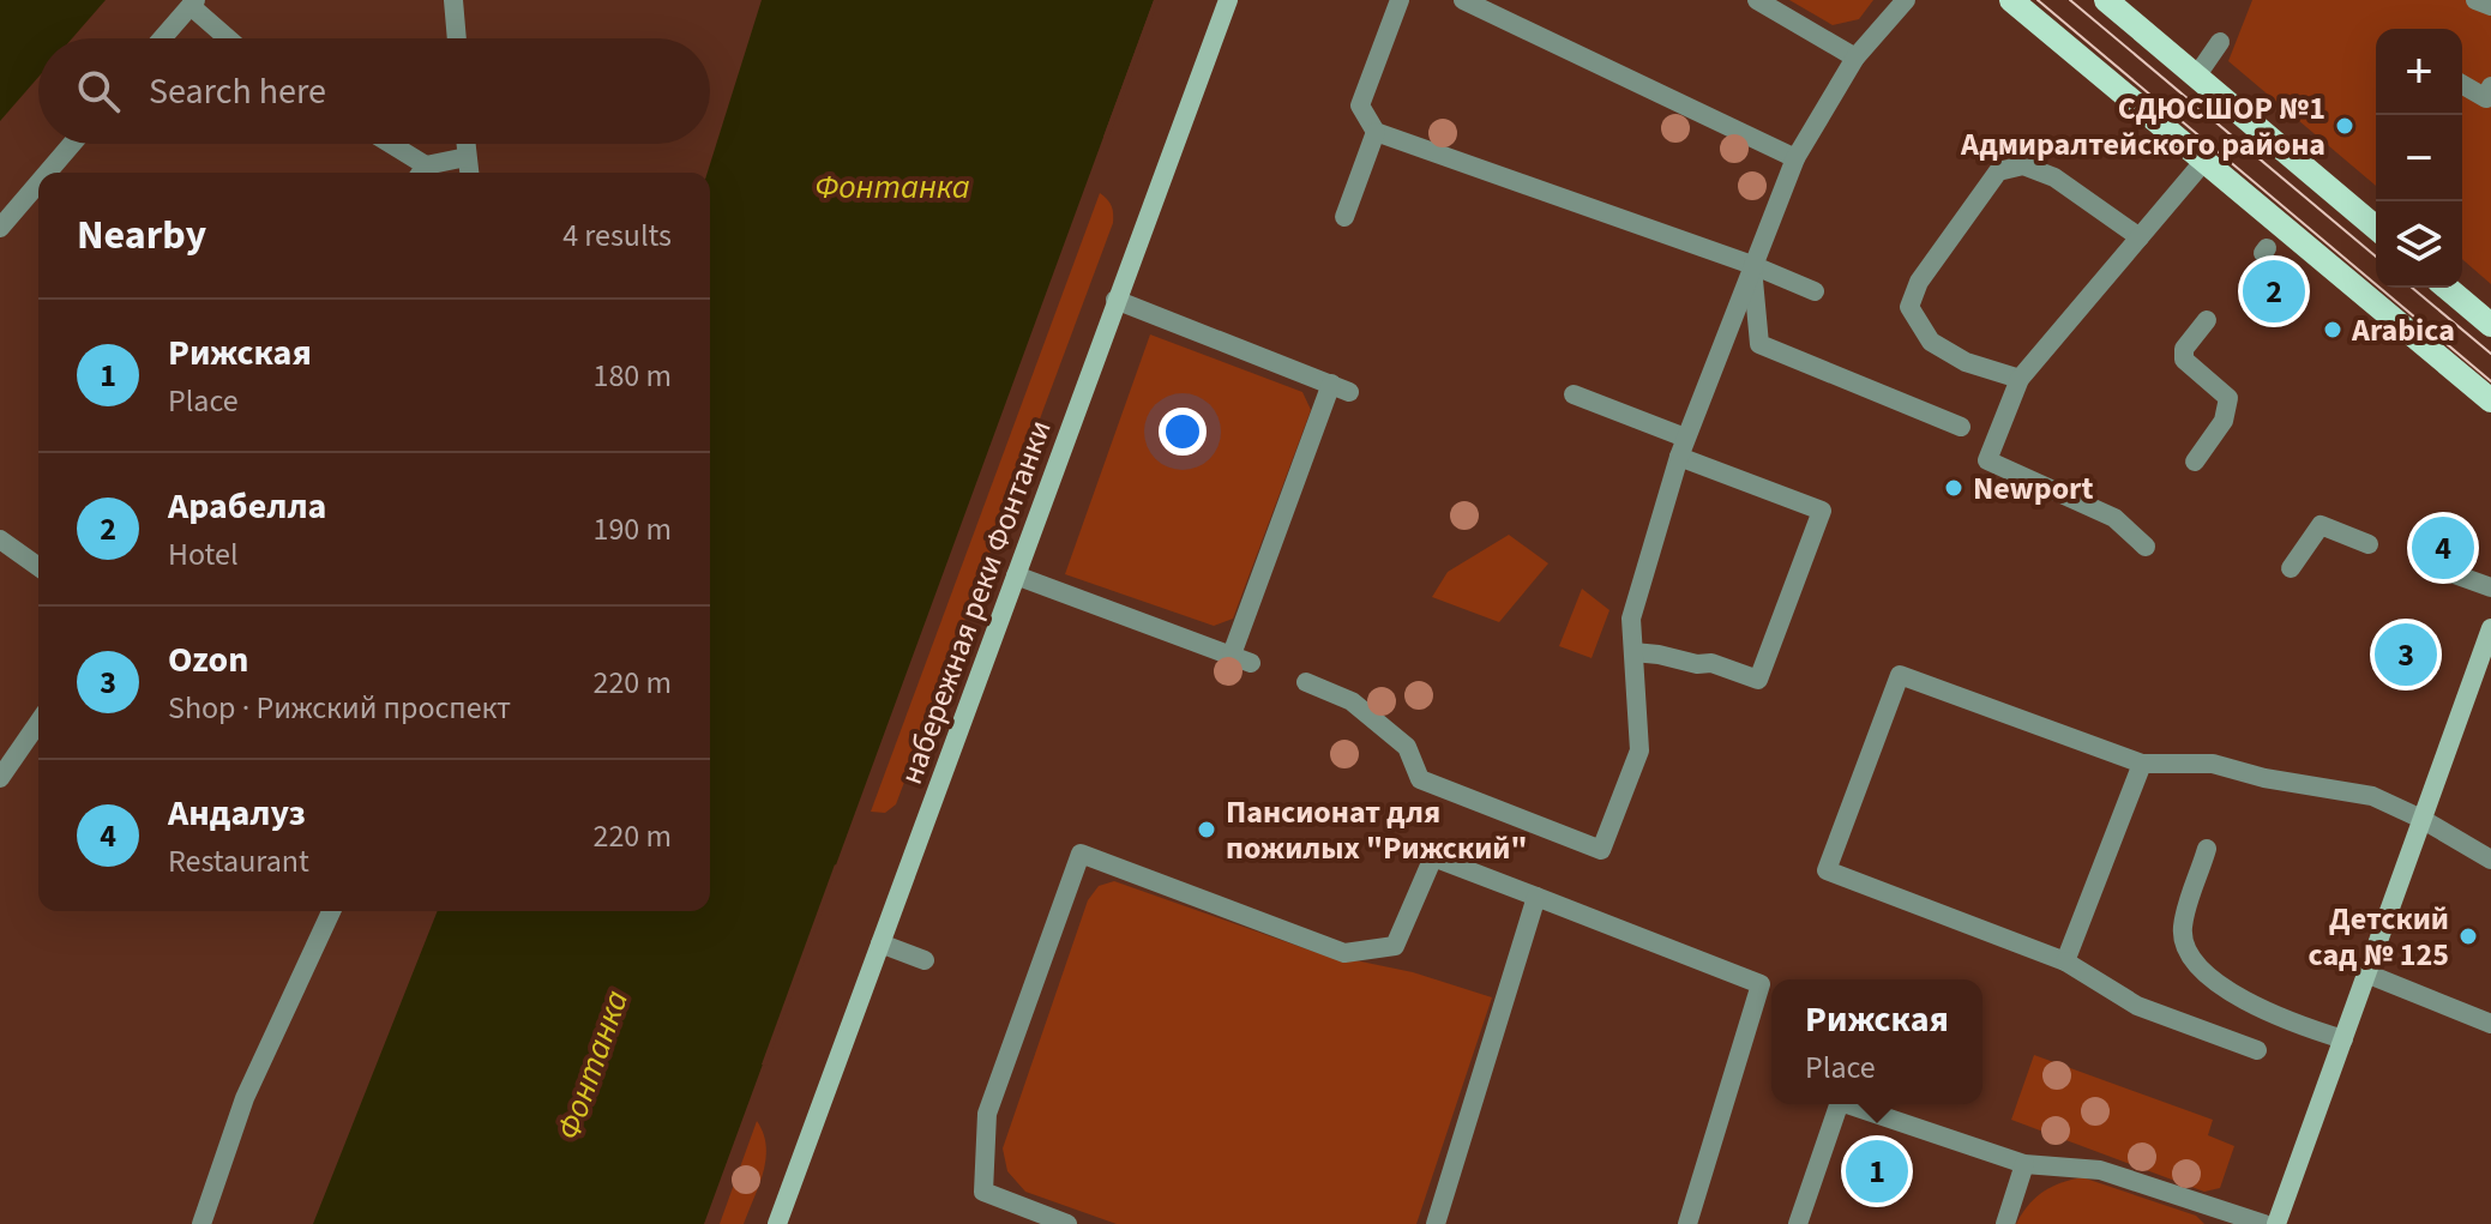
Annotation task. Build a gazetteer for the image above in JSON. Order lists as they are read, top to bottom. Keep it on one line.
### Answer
{"streets":{"street":["набережная реки Фонтанки"]},"water":["Фонтанка"],"places":["СДЮСШОР №1 Адмиралтейского района","Arabica","Newport","Пансионат для пожилых \"Рижский\"","Детский сад № 125"],"page":{"map_buttons":["+","−"],"search":"Search here","heading":["Nearby","4 results"],"pins":["2","4","3","1"],"list":[{"mark":"1","name":"Рижская","note":"Place","value":"180 m"},{"mark":"2","name":"Арабелла","note":"Hotel","value":"190 m"},{"mark":"3","name":"Ozon","note":"Shop · Рижский проспект","value":"220 m"},{"mark":"4","name":"Андалуз","note":"Restaurant","value":"220 m"}],"popup":["Рижская","Place"]}}
